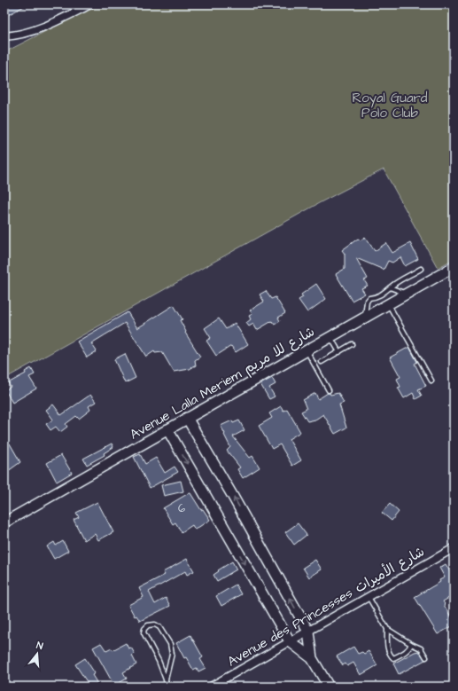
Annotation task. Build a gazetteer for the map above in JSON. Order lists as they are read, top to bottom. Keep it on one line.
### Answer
{"streets":{"street":["Avenue Lalla Meriem شارع للا مريم","Avenue des Princesses شارع الأميرات"]},"parks":["Royal Guard Polo Club"],"house_numbers":["6"],"north":"top"}
